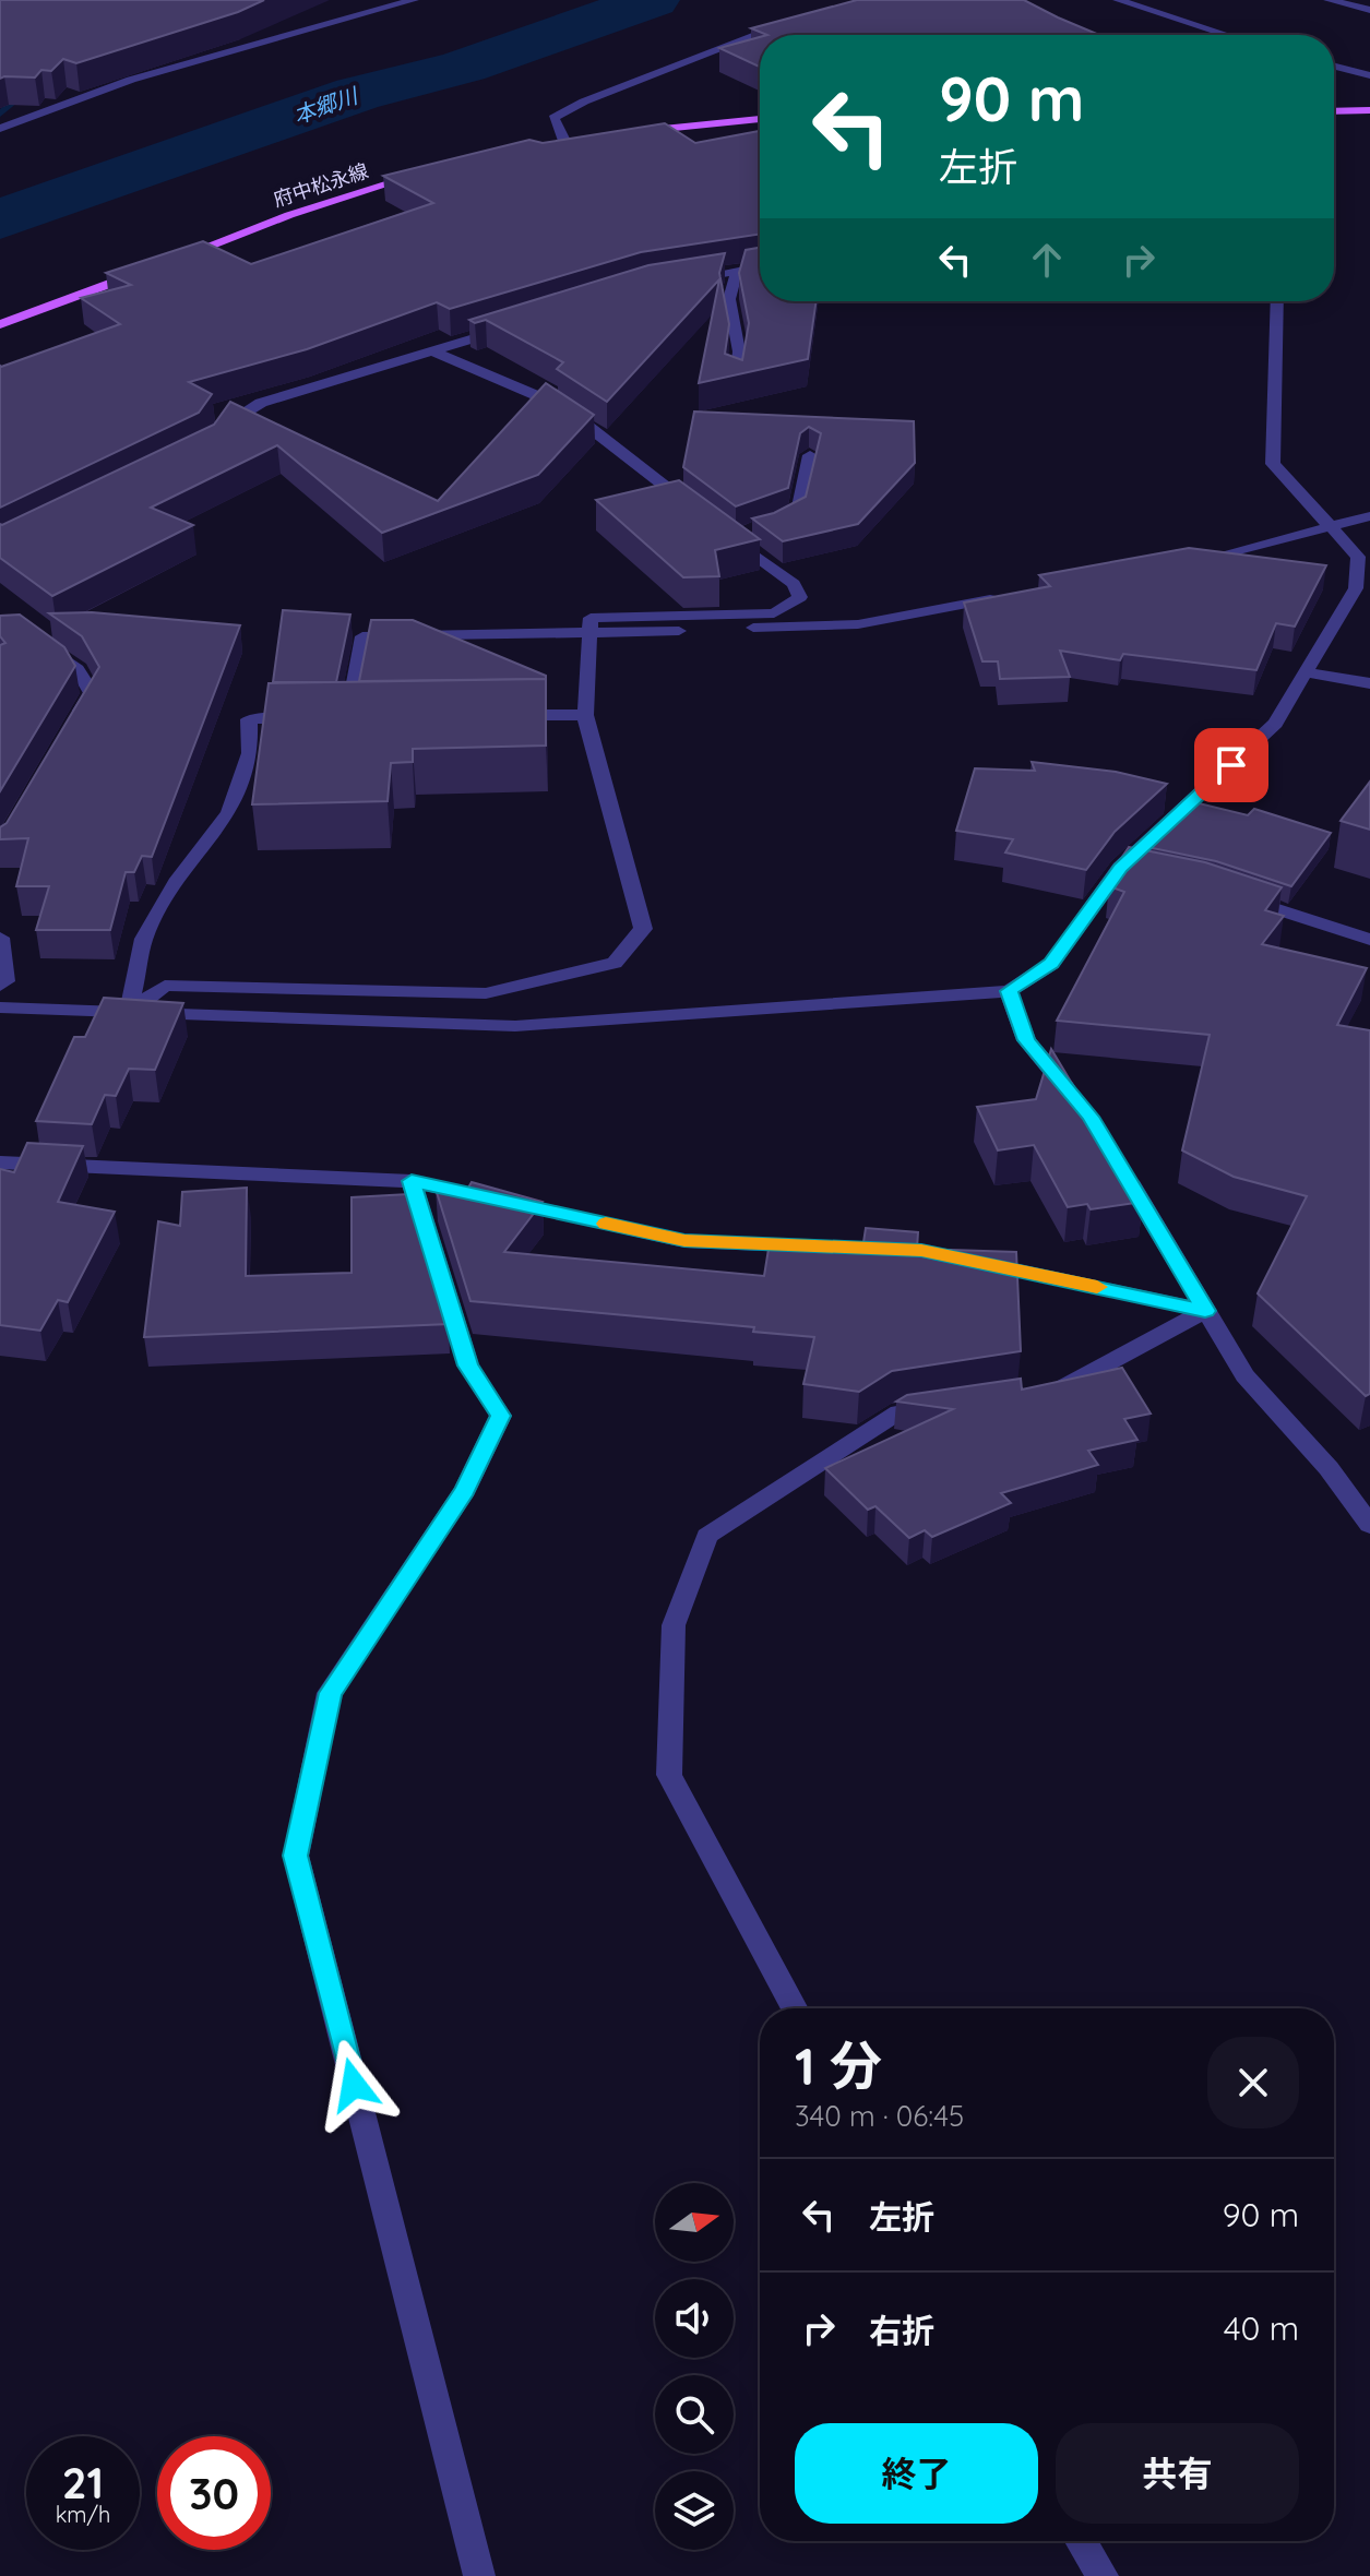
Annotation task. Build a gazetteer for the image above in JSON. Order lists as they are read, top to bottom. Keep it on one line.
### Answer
{"streets":{"main road":["府中松永線"]},"water":["本郷川"],"north":"right","page":{"turn":["90 m","左折"],"heading":["1 分","340 m · 06:45"],"list":[{"name":"左折","value":"90 m"},{"name":"右折","value":"40 m"}],"buttons":["終了","共有"],"speed":"21 km/h","limit":"30"}}
